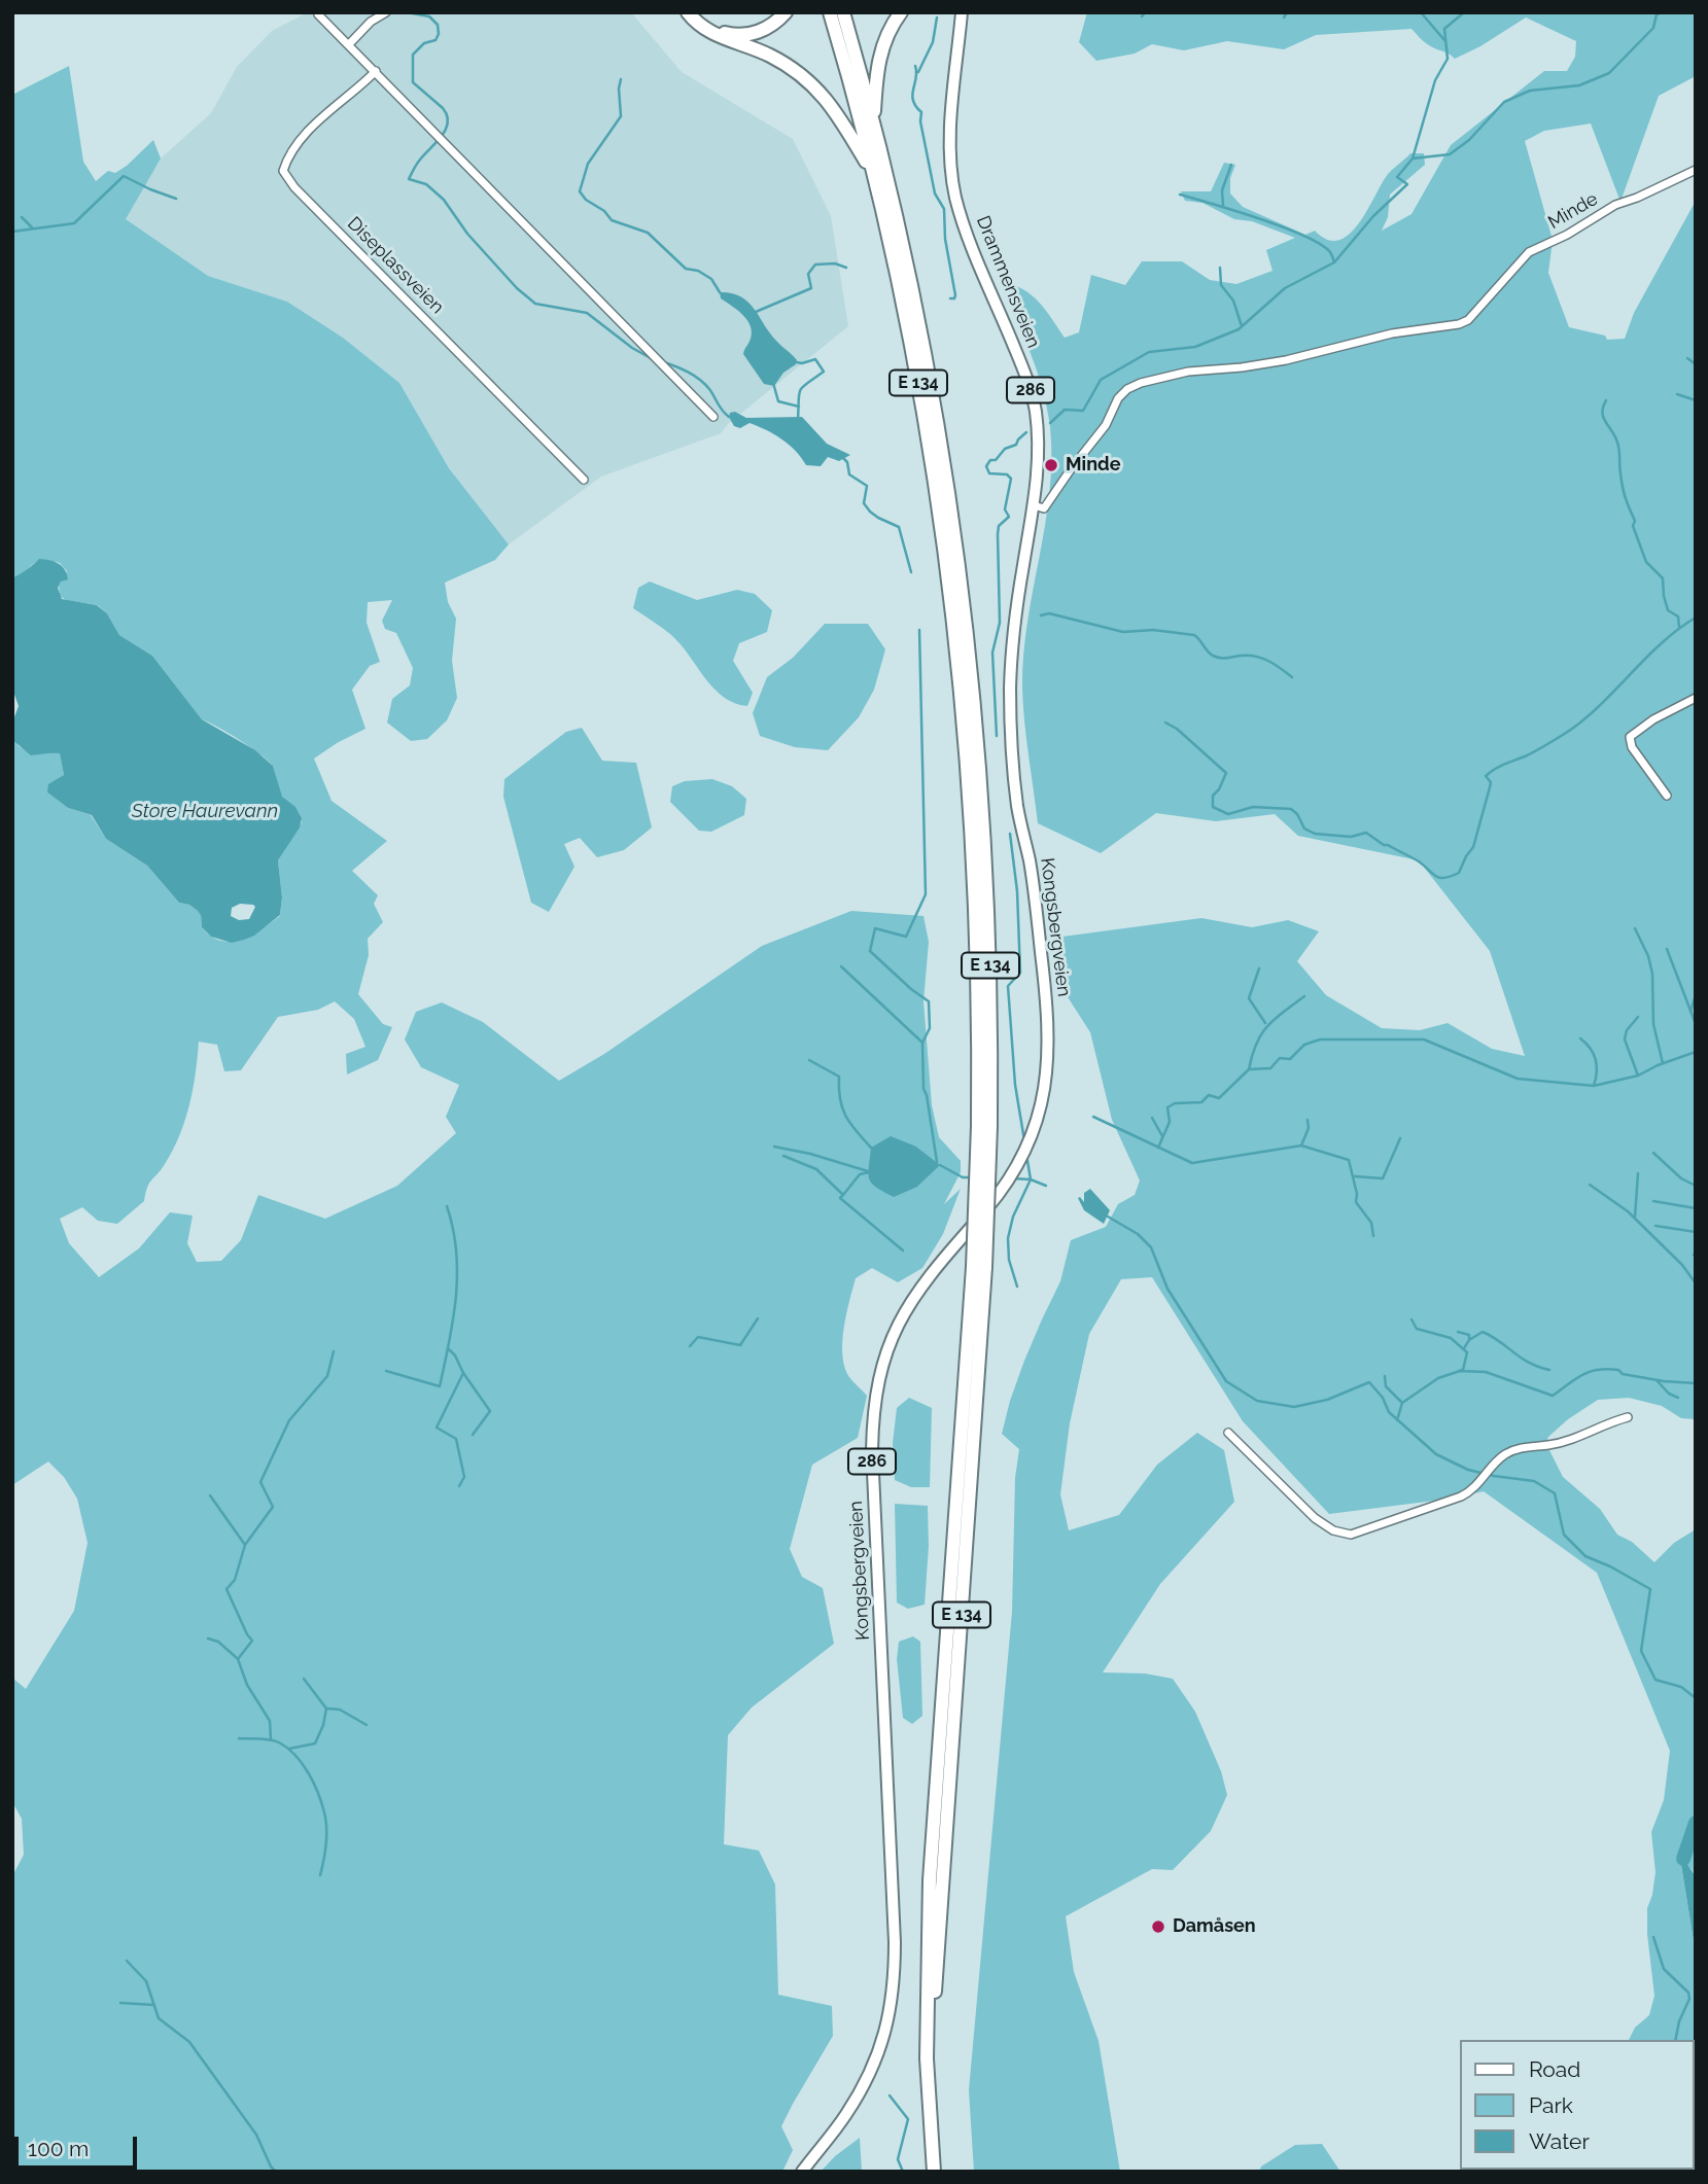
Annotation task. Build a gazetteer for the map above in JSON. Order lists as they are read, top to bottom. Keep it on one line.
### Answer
{"streets":{"highway":["E 134"],"main road":["Drammensveien","286","Kongsbergveien"],"street":["Minde","Diseplassveien"]},"crossings":[["Minde","Drammensveien"],["Drammensveien","Kongsbergveien"]],"water":["Store Haurevann"],"places":["Minde","Damåsen"],"legend":["Road","Park","Water"],"scale_bar":"100 m"}
